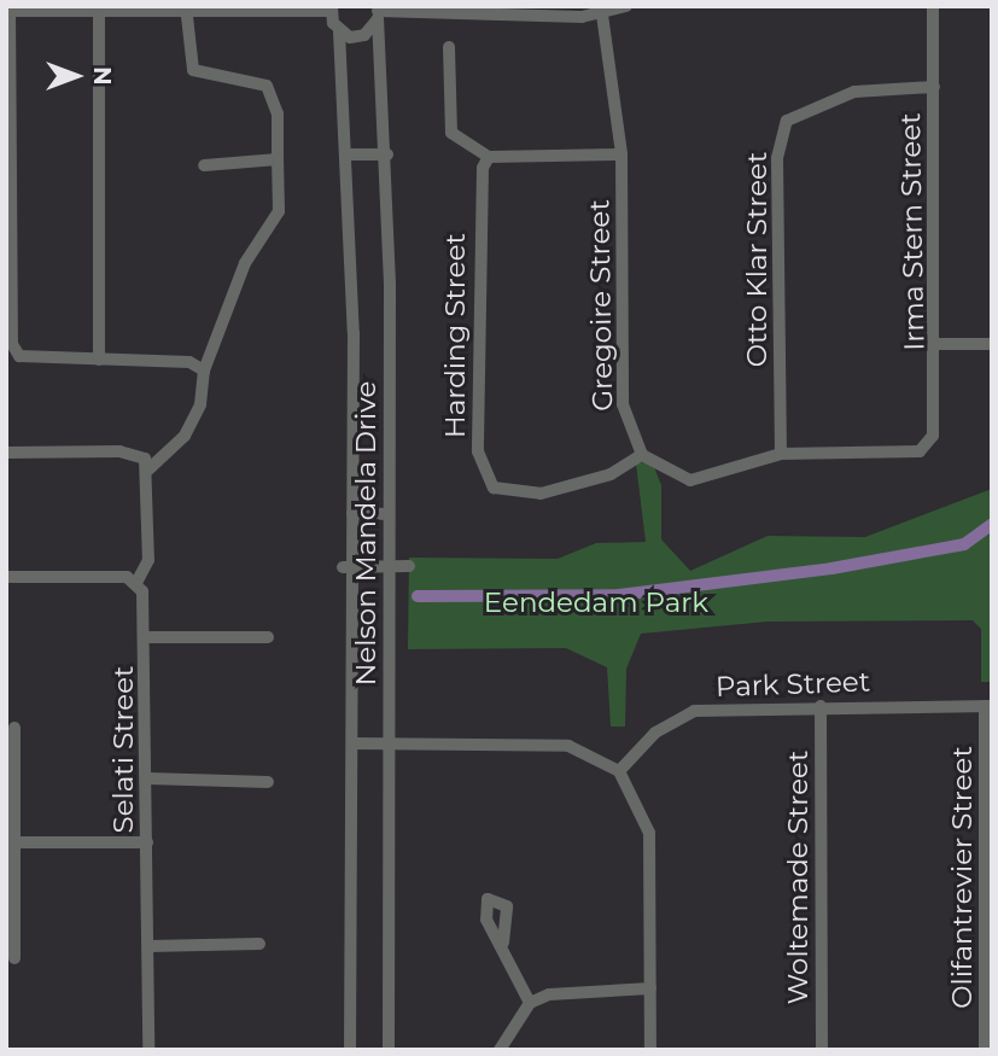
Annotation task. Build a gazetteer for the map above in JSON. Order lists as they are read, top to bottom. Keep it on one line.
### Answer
{"streets":{"street":["Irma Stern Street","Otto Klar Street","Gregoire Street","Harding Street","Nelson Mandela Drive","Park Street","Selati Street","Woltemade Street","Olifantrevier Street"]},"crossings":[["Irma Stern Street","Otto Klar Street"],["Gregoire Street","Harding Street"],["Park Street","Woltemade Street"],["Park Street","Olifantrevier Street"]],"parks":["Eendedam Park"],"north":"right"}
